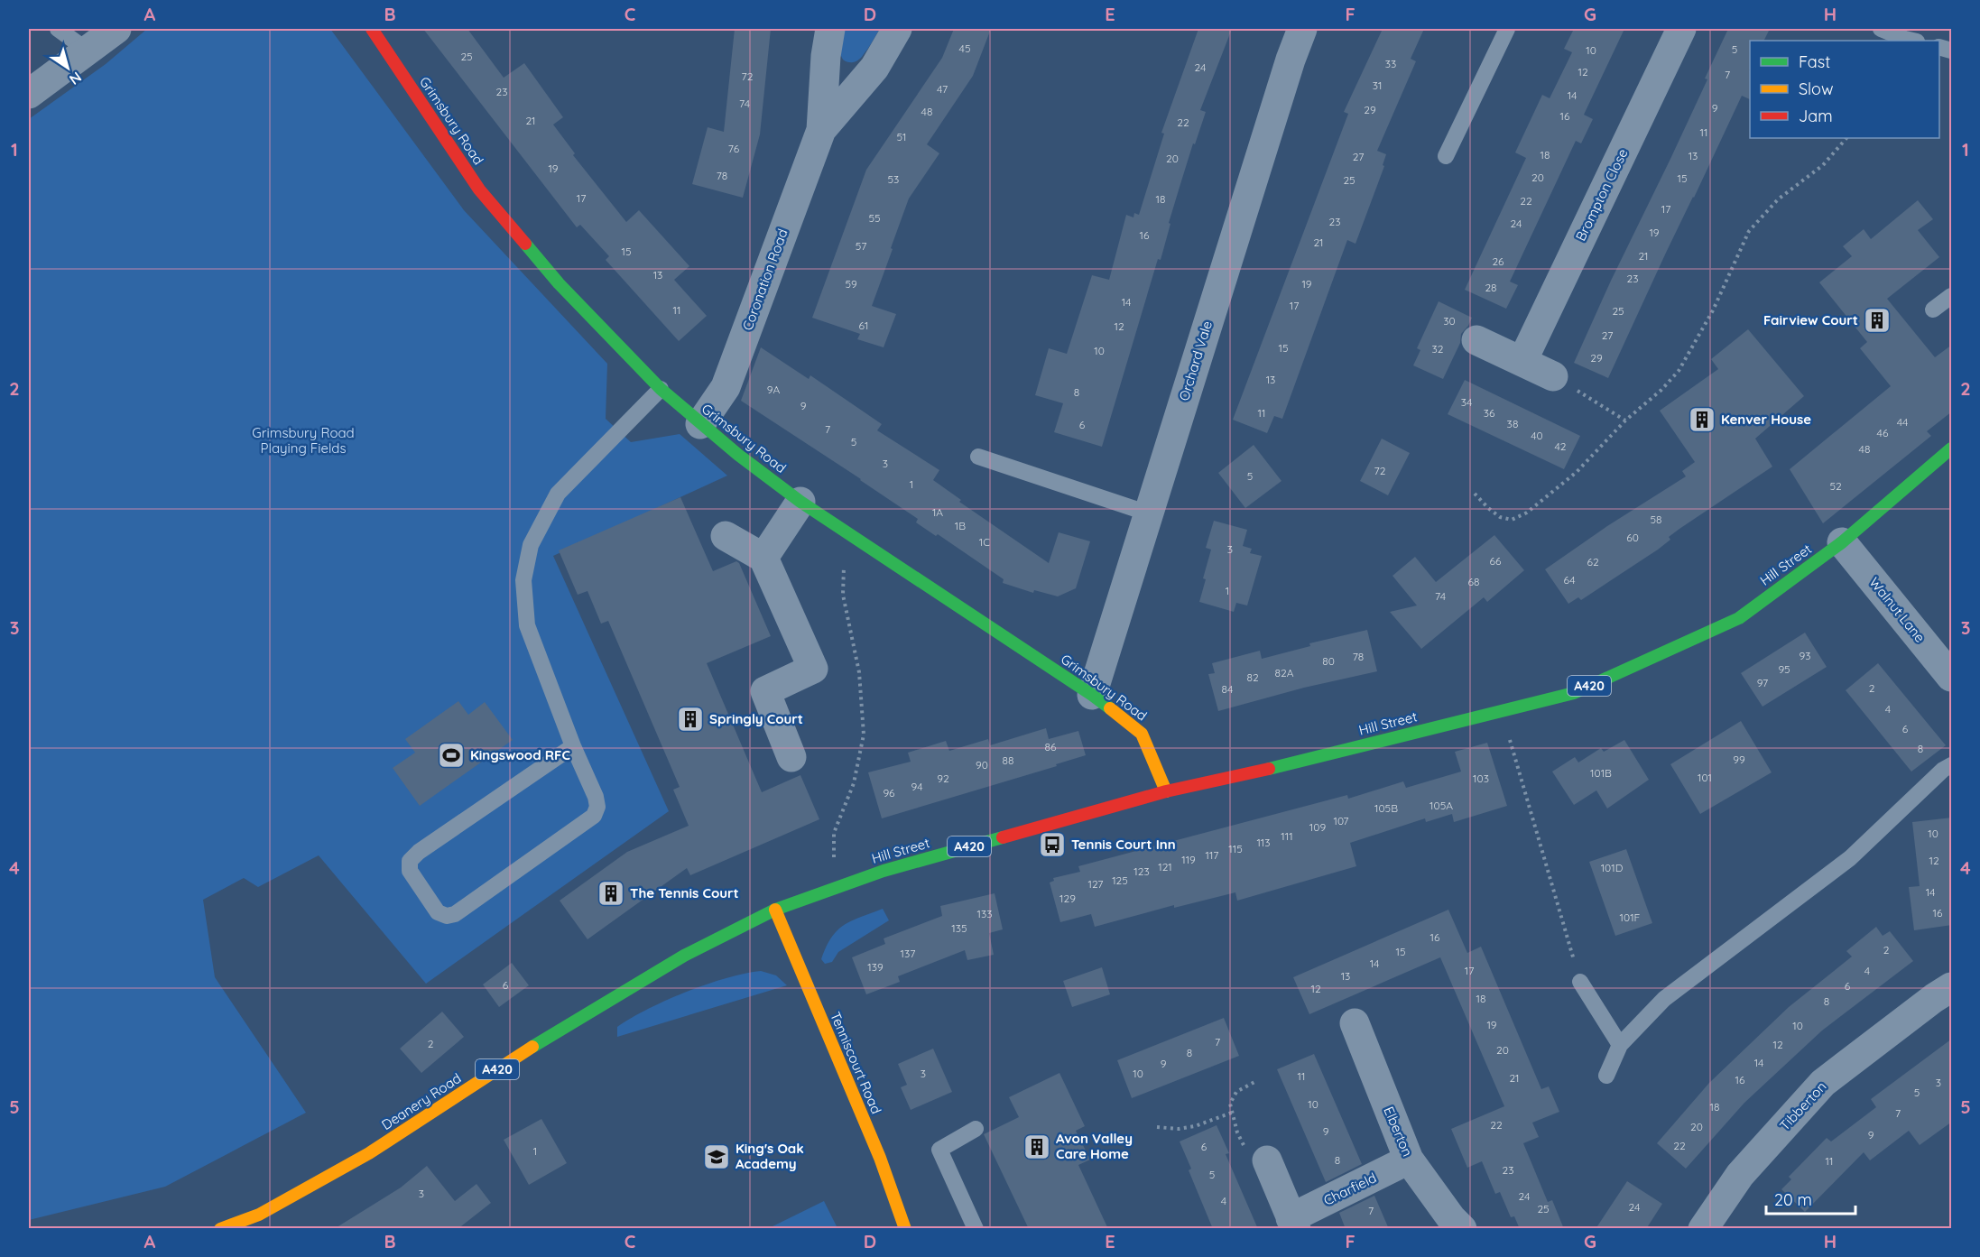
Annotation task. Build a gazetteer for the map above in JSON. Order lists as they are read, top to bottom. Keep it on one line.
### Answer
{"streets":{"main road":["Grimsbury Road","Hill Street","A420","Tenniscourt Road","Deanery Road"],"street":["Brompton Close","Coronation Road","Orchard Vale","Walnut Lane","Tibberton","Elberton","Charfield"]},"crossings":[["Grimsbury Road","Coronation Road"],["Grimsbury Road","Orchard Vale"],["Grimsbury Road","Hill Street"],["Hill Street","Walnut Lane"],["Hill Street","Tenniscourt Road"],["Hill Street","Deanery Road"],["Tenniscourt Road","Deanery Road"],["Elberton","Charfield"]],"parks":["Grimsbury Road Playing Fields"],"places":{"building":["Fairview Court","Kenver House","Springly Court","The Tennis Court","Avon Valley Care Home"],"sports":["Kingswood RFC"],"bus stop":["Tennis Court Inn"],"school or university":["King's Oak Academy"]},"house_numbers":["45","5","10","25","33","24","12","7","72","31","47","23","14","74","9","29","48","16","21","22","11","51","76","18","13","27","20","19","78","20","15","53","25","17","18","22","17","55","23","24","19","16","21","57","15","21","26","13","23","59","19","28","14","17","11","25","30","61","12","27","15","32","10","29","13","9A","8","34","9","11","36","44","38","6","7","46","40","5","42","48","3","72","5","1","52","1A","58","1B","60","1C","3","66","62","64","68","1","74","93","78","80","95","82A","82","97","2","84","4","6","86","8","99","88","90","101B","101","92","103","94","96","105A","105B","107","109","10","111","113","115","117","119","12","121","101D","123","125","127","14","129","16","133","101F","135","16","2","15","137","14","139","17","4","13","6","6","12","18","8","19","10","7","2","12","20","8","14","9","3","10","11","21","16","3","5","10","18","7","22","20","9","9","22","6","1","8","11","23","5","3","24","4","24","25","7"],"legend":["Fast","Slow","Jam"],"scale_bar":"20 m","north":"bottom right","grid":{"columns":["A","B","C","D","E","F","G","H"],"rows":["1","2","3","4","5"]}}
